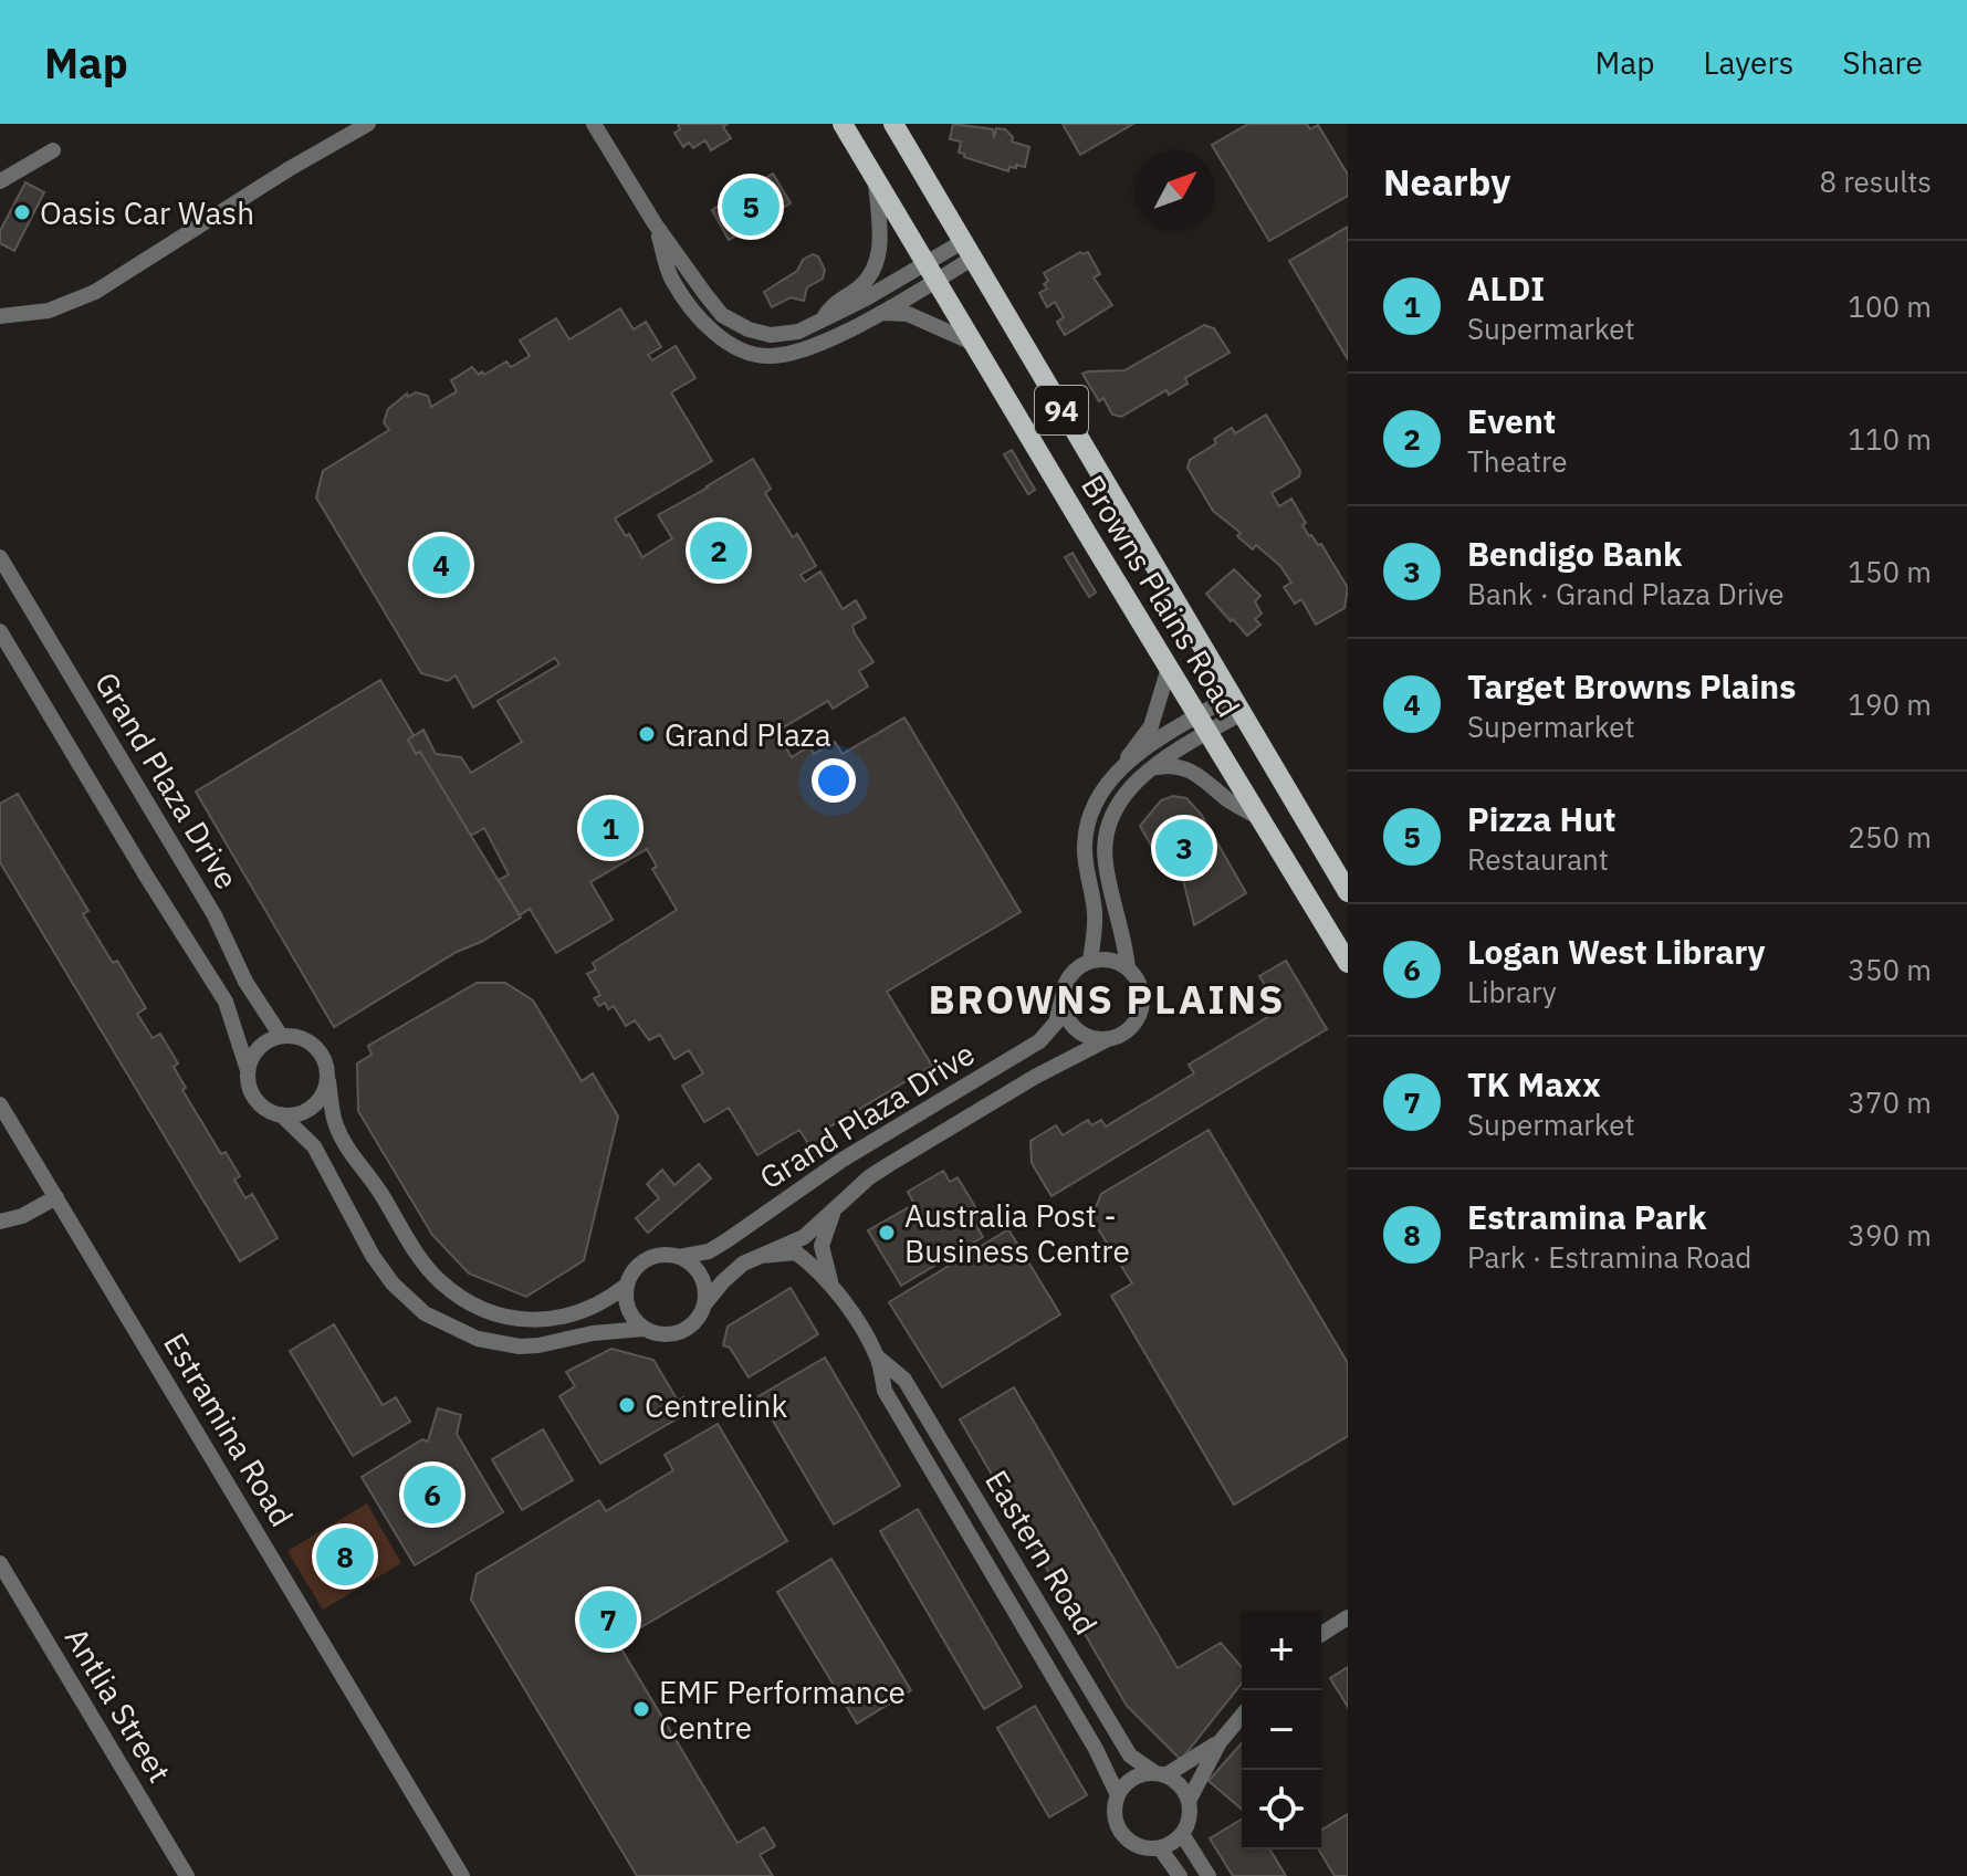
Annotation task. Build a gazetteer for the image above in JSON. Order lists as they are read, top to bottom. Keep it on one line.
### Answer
{"streets":{"main road":["94","Browns Plains Road"],"street":["Grand Plaza Drive","Estramina Road","Eastern Road","Antlia Street"]},"crossings":[["Grand Plaza Drive","Eastern Road"]],"districts":["BROWNS PLAINS"],"places":["Oasis Car Wash","Grand Plaza","Australia Post - Business Centre","Centrelink","EMF Performance Centre"],"north":"top right","page":{"header":"Map","nav":["Map","Layers","Share"],"heading":["Nearby","8 results"],"pins":["5","2","4","1","3","6","8","7"],"list":[{"mark":"1","name":"ALDI","note":"Supermarket","value":"100 m"},{"mark":"2","name":"Event","note":"Theatre","value":"110 m"},{"mark":"3","name":"Bendigo Bank","note":"Bank · Grand Plaza Drive","value":"150 m"},{"mark":"4","name":"Target Browns Plains","note":"Supermarket","value":"190 m"},{"mark":"5","name":"Pizza Hut","note":"Restaurant","value":"250 m"},{"mark":"6","name":"Logan West Library","note":"Library","value":"350 m"},{"mark":"7","name":"TK Maxx","note":"Supermarket","value":"370 m"},{"mark":"8","name":"Estramina Park","note":"Park · Estramina Road","value":"390 m"}],"map_buttons":["+","−"]}}
